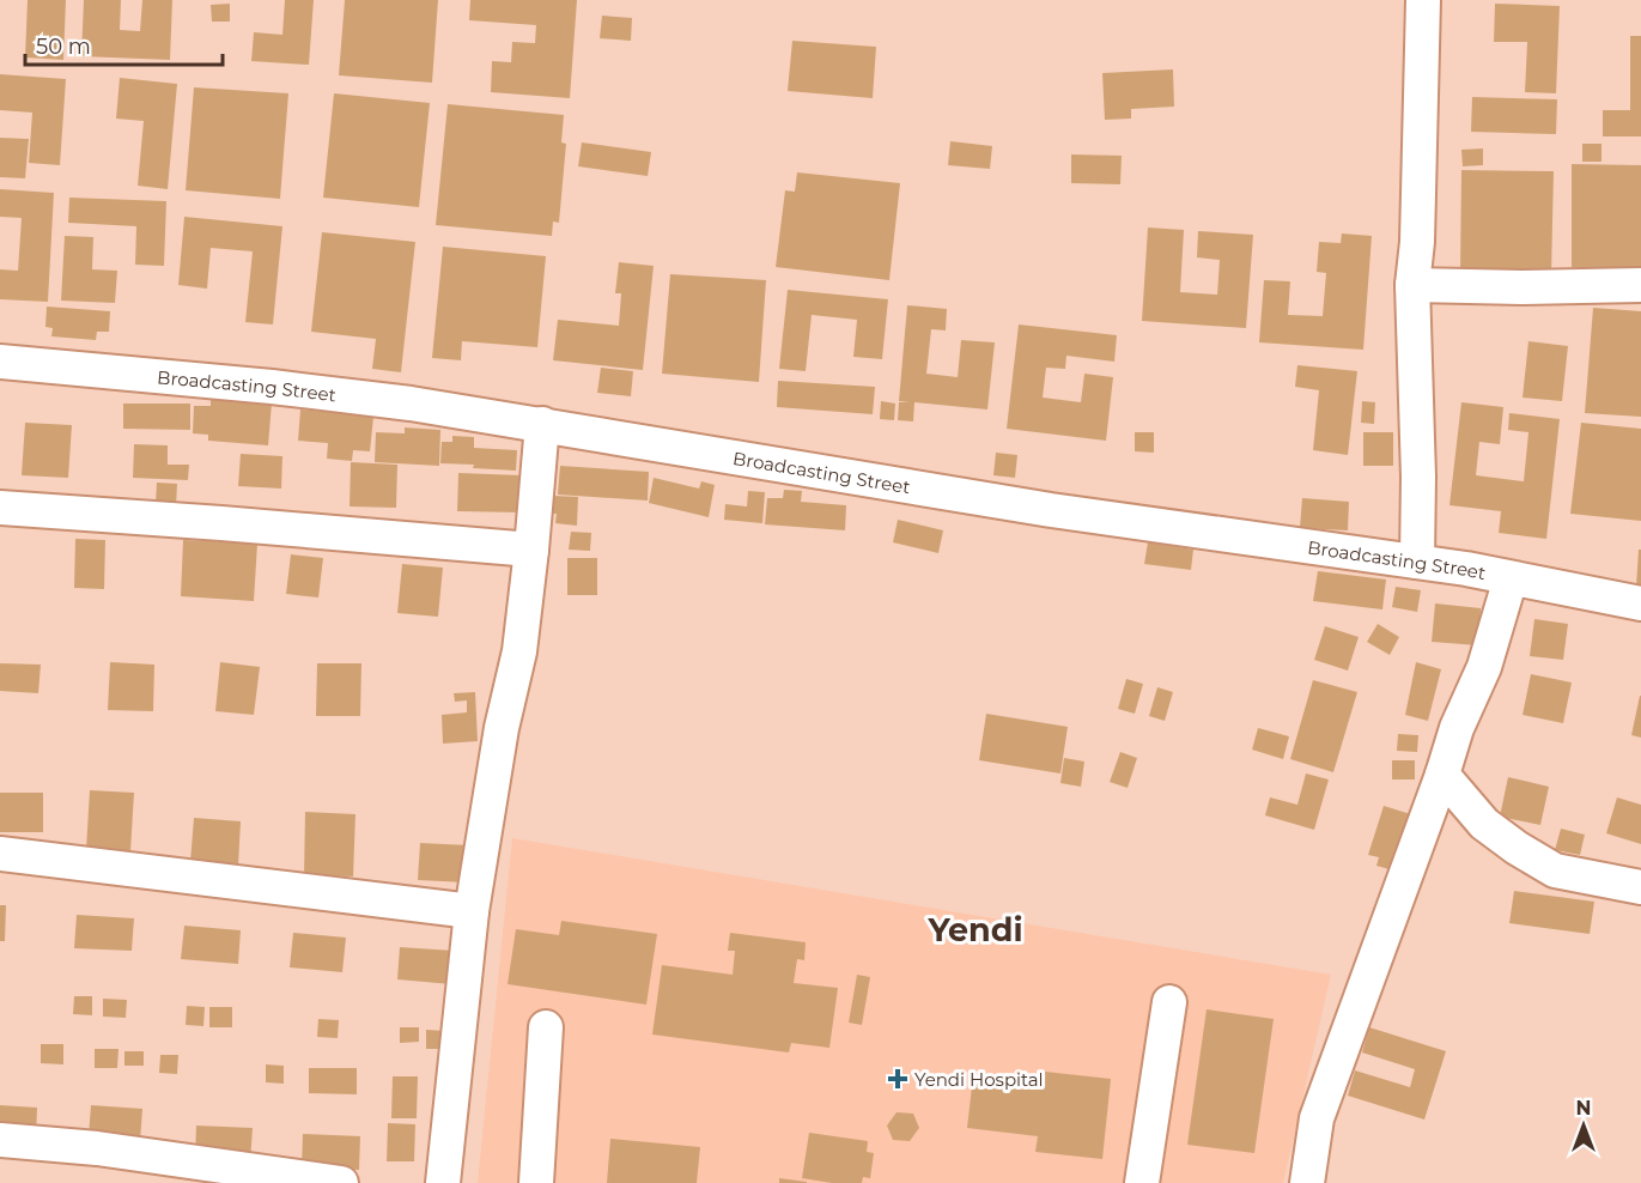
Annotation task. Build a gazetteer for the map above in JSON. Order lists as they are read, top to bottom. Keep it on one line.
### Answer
{"streets":{"street":["Broadcasting Street"]},"districts":["Yendi"],"places":{"health":["Yendi Hospital"]},"scale_bar":"50 m","north":"top"}
